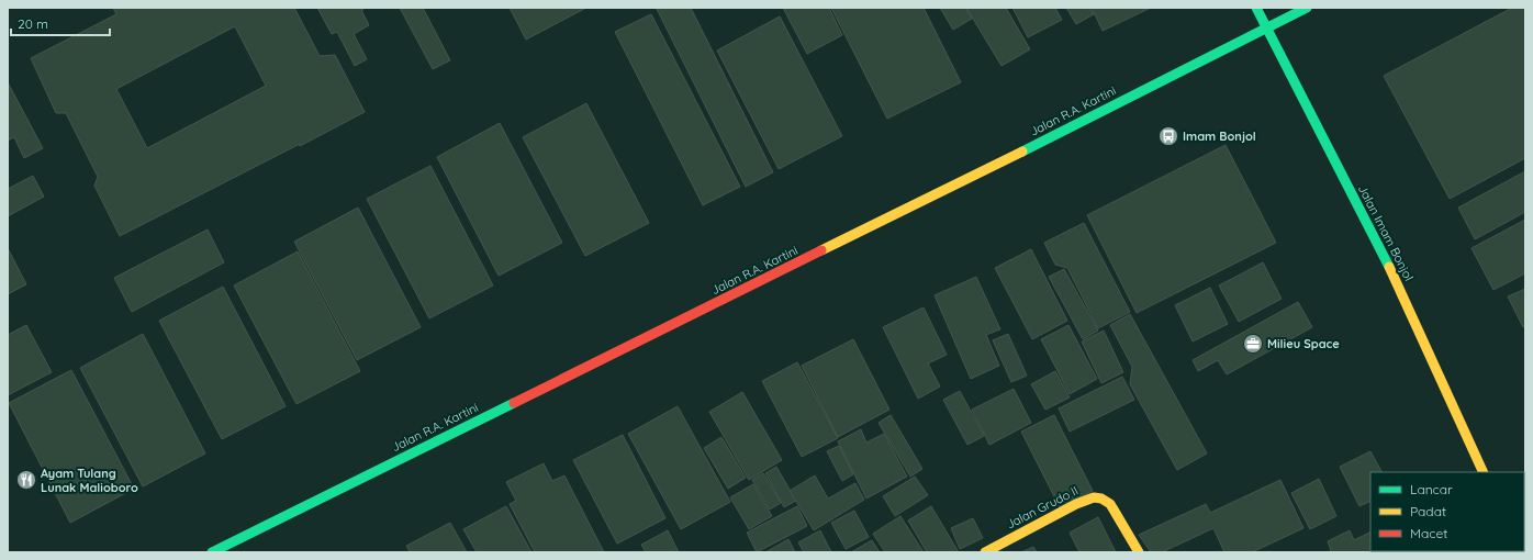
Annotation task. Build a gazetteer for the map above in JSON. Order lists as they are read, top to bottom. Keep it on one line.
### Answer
{"streets":{"street":["Jalan R.A. Kartini","Jalan Imam Bonjol","Jalan Grudo II"]},"crossings":[["Jalan R.A. Kartini","Jalan Imam Bonjol"]],"places":{"bus stop":["Imam Bonjol"],"office":["Milieu Space"],"restaurant":["Ayam Tulang Lunak Malioboro"]},"legend":["Lancar","Padat","Macet"],"scale_bar":"20 m"}
